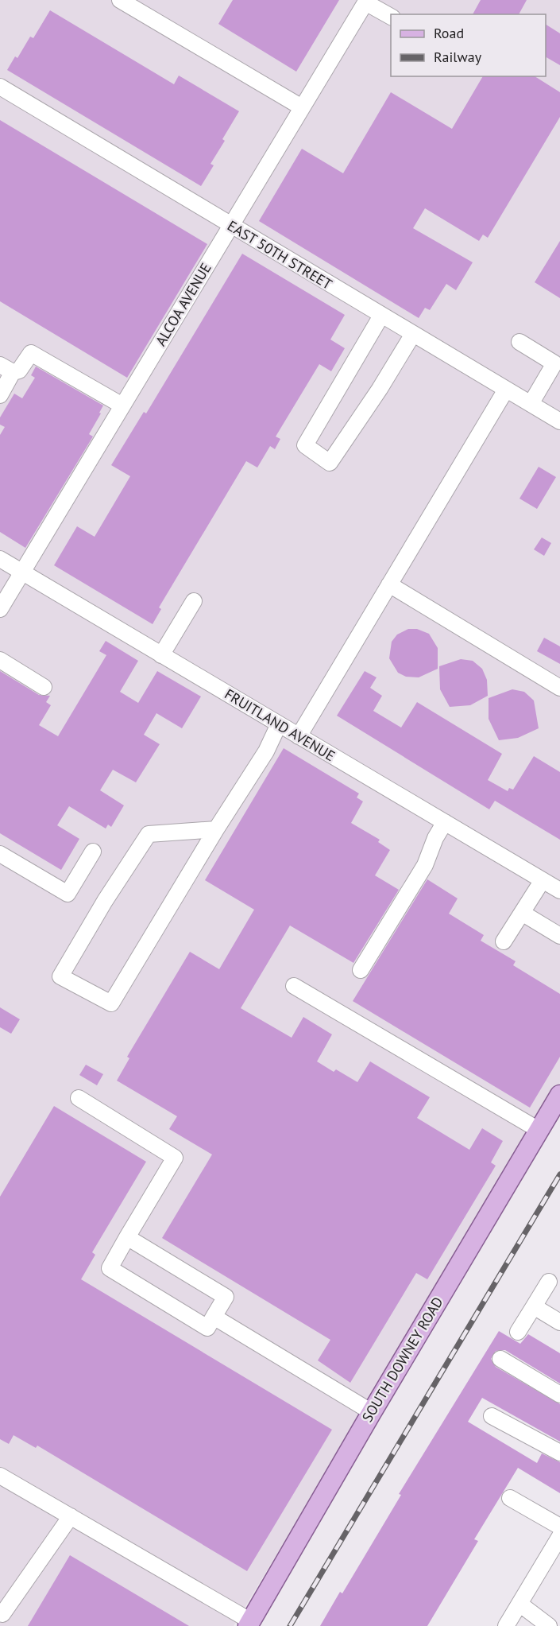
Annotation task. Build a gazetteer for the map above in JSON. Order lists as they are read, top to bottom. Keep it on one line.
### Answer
{"streets":{"main road":["SOUTH DOWNEY ROAD"],"street":["EAST 50TH STREET","ALCOA AVENUE","FRUITLAND AVENUE"]},"crossings":[["EAST 50TH STREET","ALCOA AVENUE"],["ALCOA AVENUE","FRUITLAND AVENUE"]],"legend":["Road","Railway"]}
